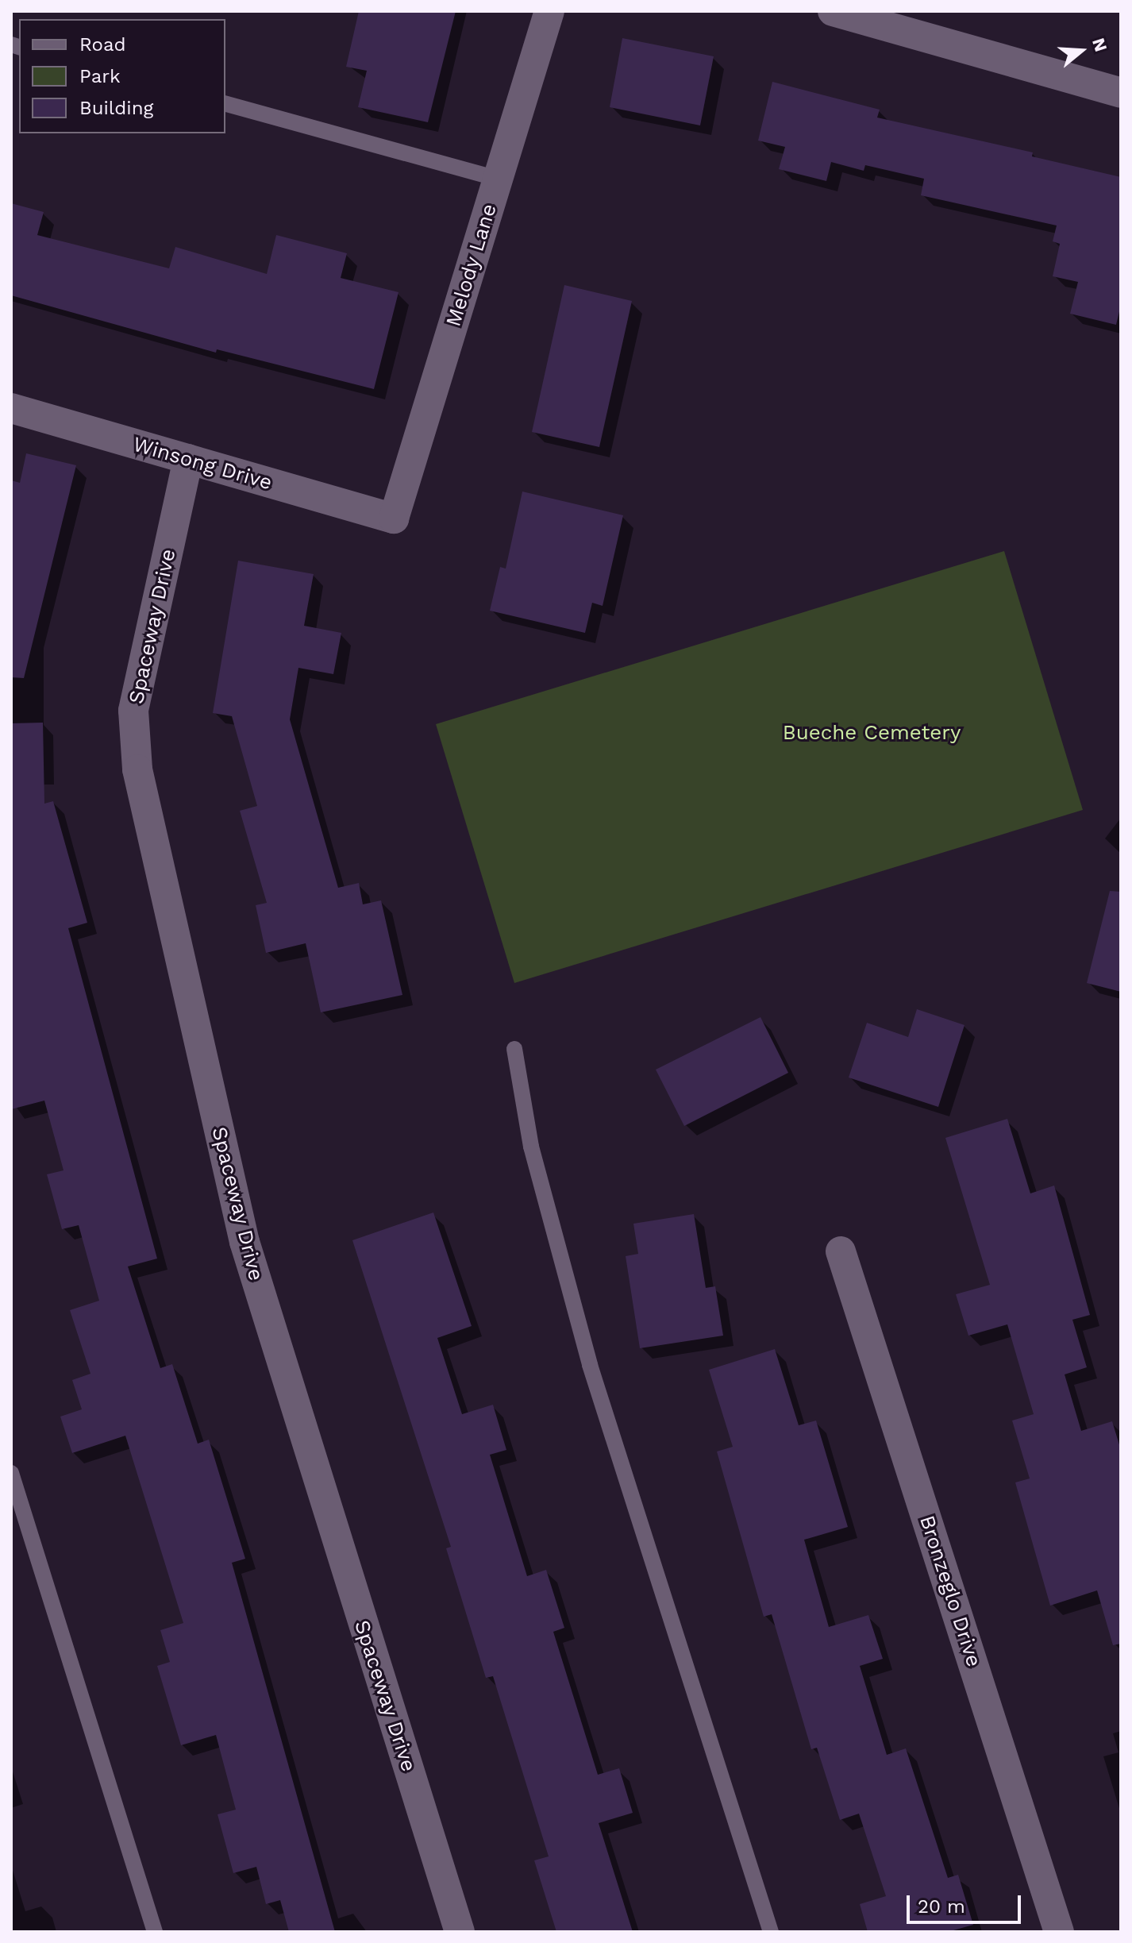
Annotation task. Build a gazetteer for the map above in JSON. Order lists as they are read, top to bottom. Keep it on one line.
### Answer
{"streets":{"street":["Melody Lane","Winsong Drive","Spaceway Drive","Bronzeglo Drive"]},"crossings":[["Melody Lane","Winsong Drive"],["Winsong Drive","Spaceway Drive"]],"parks":["Bueche Cemetery"],"legend":["Road","Park","Building"],"scale_bar":"20 m","north":"right"}
